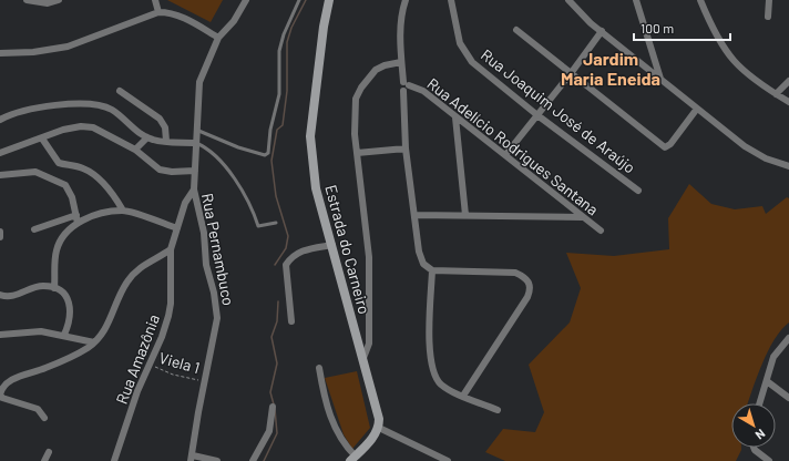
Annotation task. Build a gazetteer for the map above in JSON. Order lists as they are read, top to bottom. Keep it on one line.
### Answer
{"streets":{"street":["Rua Joaquim José de Araújo","Rua Adelício Rodrigues Santana","Rua Pernambuco","Estrada do Carneiro","Rua Amazônia"],"path":["Viela 1"]},"crossings":[["Rua Pernambuco","Rua Amazônia"],["Rua Pernambuco","Viela 1"],["Rua Amazônia","Viela 1"]],"districts":["Jardim Maria Eneida"],"scale_bar":"100 m","north":"bottom right"}
